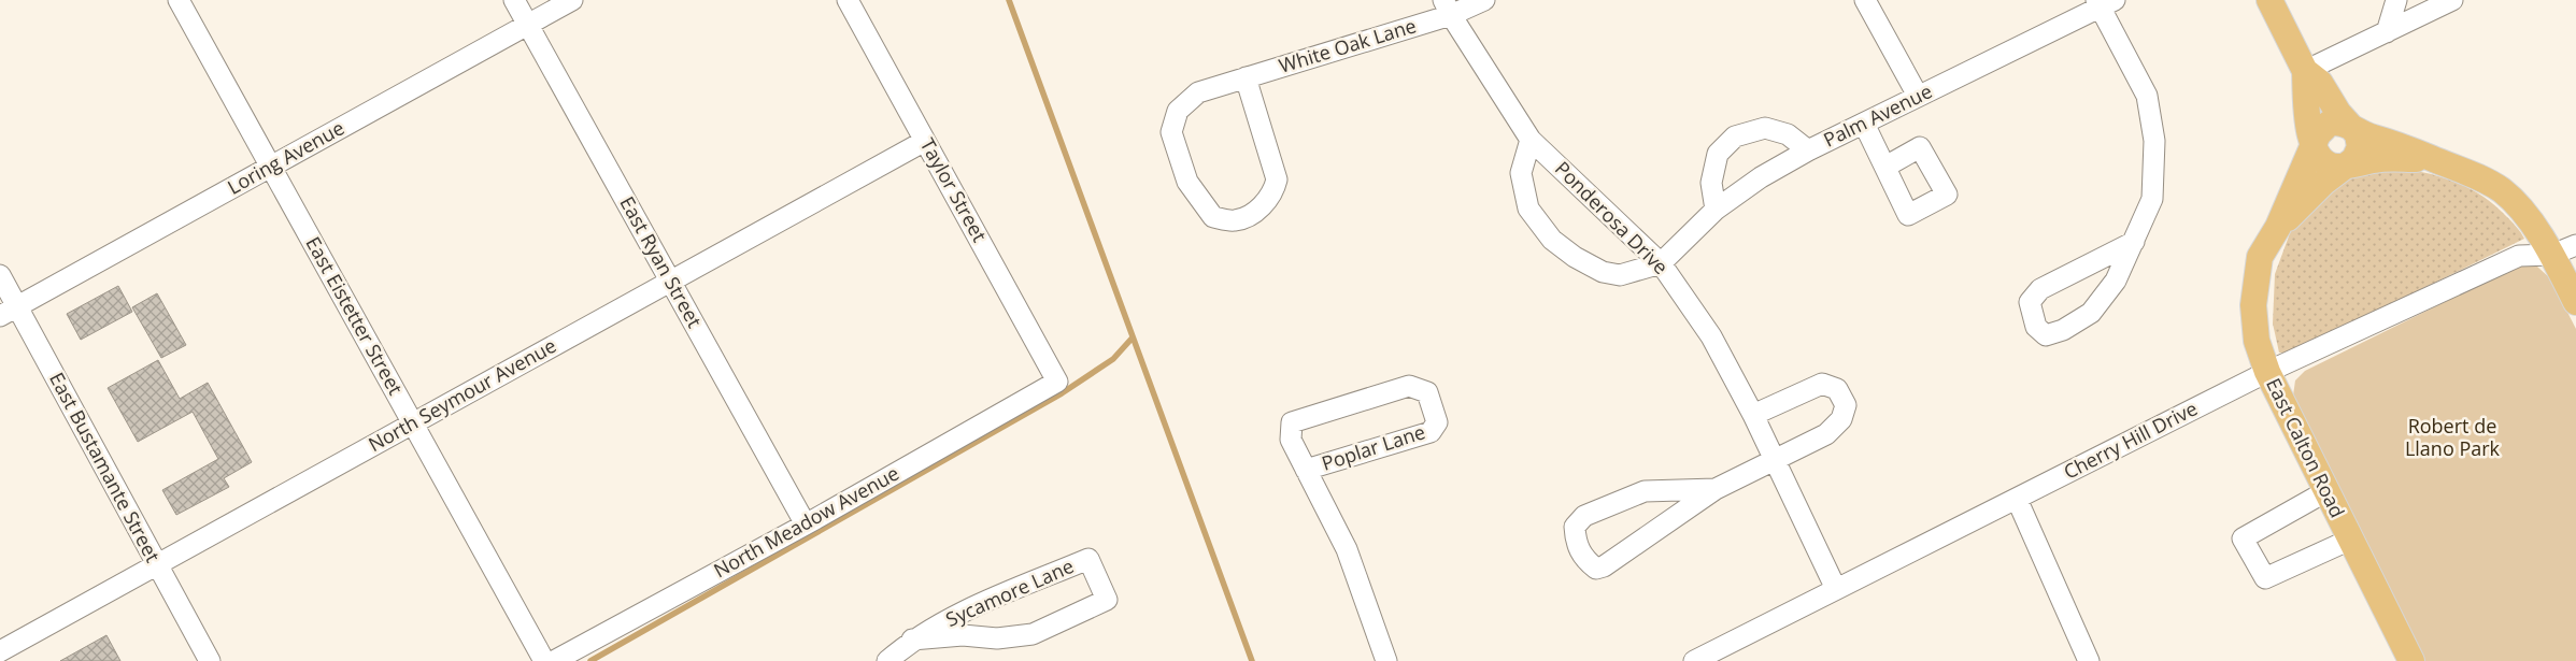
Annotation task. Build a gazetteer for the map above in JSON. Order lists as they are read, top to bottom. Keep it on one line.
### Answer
{"streets":{"main road":["East Calton Road"],"street":["White Oak Lane","Palm Avenue","Loring Avenue","Taylor Street","Ponderosa Drive","East Ryan Street","East Eistetter Street","North Seymour Avenue","Cherry Hill Drive","Poplar Lane","East Bustamante Street","North Meadow Avenue","Sycamore Lane"]},"crossings":[["White Oak Lane","Ponderosa Drive"],["Palm Avenue","Ponderosa Drive"],["Loring Avenue","East Ryan Street"],["Loring Avenue","East Eistetter Street"],["Loring Avenue","East Bustamante Street"],["Taylor Street","North Seymour Avenue"],["Taylor Street","North Meadow Avenue"],["Ponderosa Drive","Cherry Hill Drive"],["East Ryan Street","North Seymour Avenue"],["East Ryan Street","North Meadow Avenue"],["East Eistetter Street","North Seymour Avenue"],["North Seymour Avenue","East Bustamante Street"],["Cherry Hill Drive","East Calton Road"]],"parks":["Robert de Llano Park"]}
